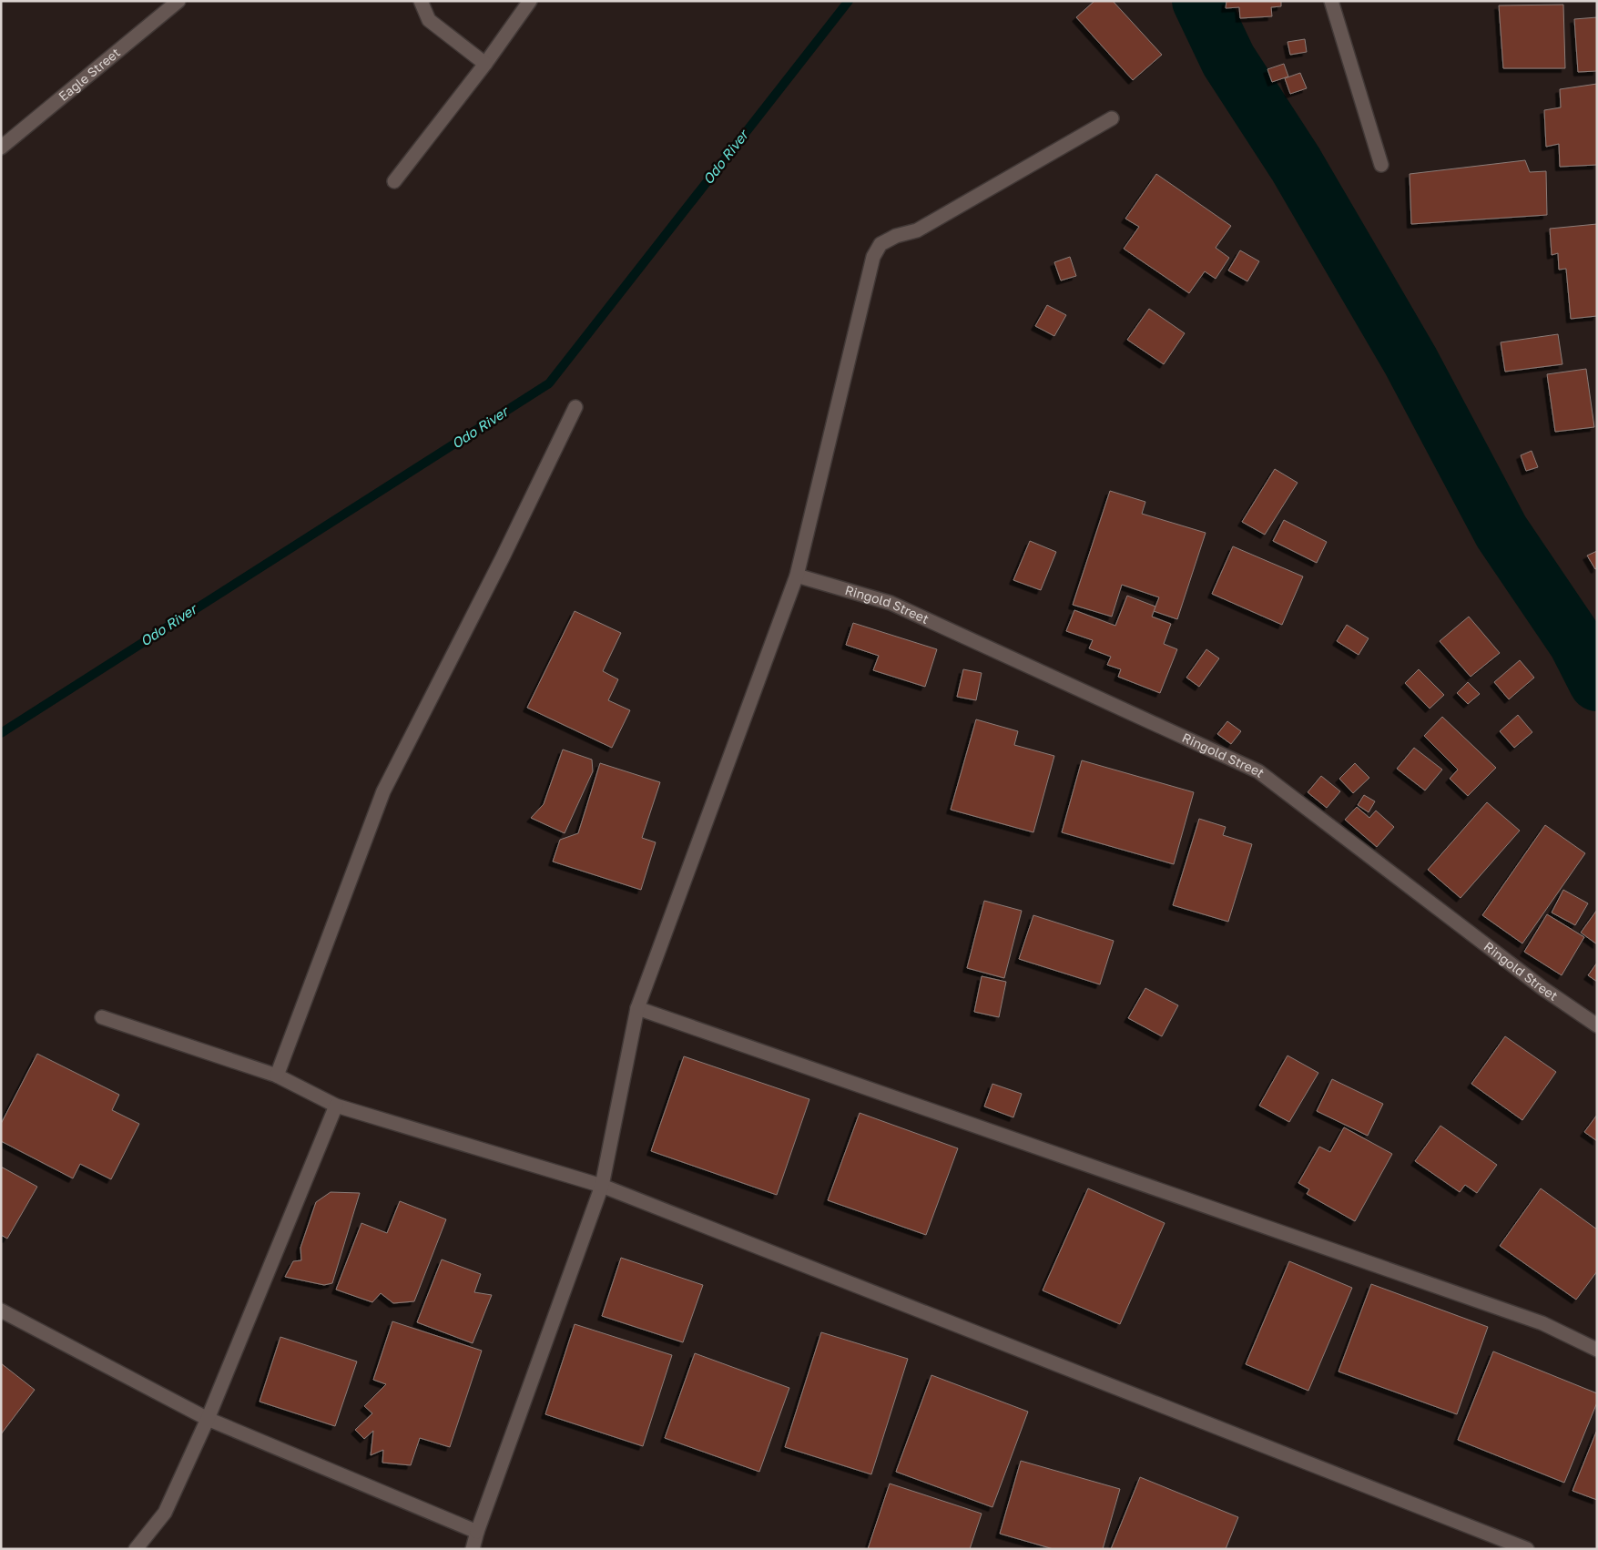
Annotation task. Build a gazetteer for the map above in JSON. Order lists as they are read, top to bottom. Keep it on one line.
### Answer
{"streets":{"street":["Eagle Street","Ringold Street"]},"water":["Odo River"]}
